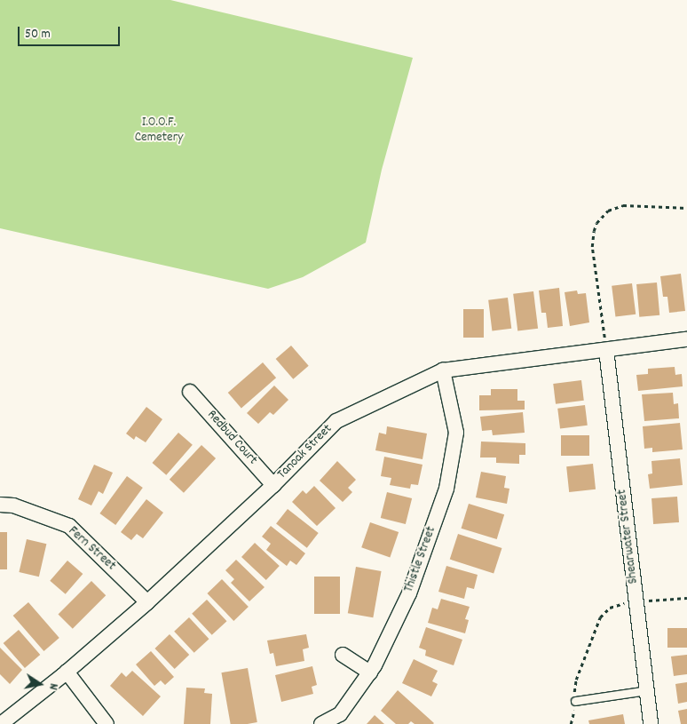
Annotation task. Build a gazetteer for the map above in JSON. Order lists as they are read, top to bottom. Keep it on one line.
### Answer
{"streets":{"street":["Redbud Court","Tanoak Street","Shearwater Street","Fern Street","Thistle Street"]},"crossings":[["Redbud Court","Tanoak Street"],["Tanoak Street","Shearwater Street"],["Tanoak Street","Fern Street"],["Tanoak Street","Thistle Street"]],"parks":["I.O.O.F. Cemetery"],"scale_bar":"50 m","north":"right"}
